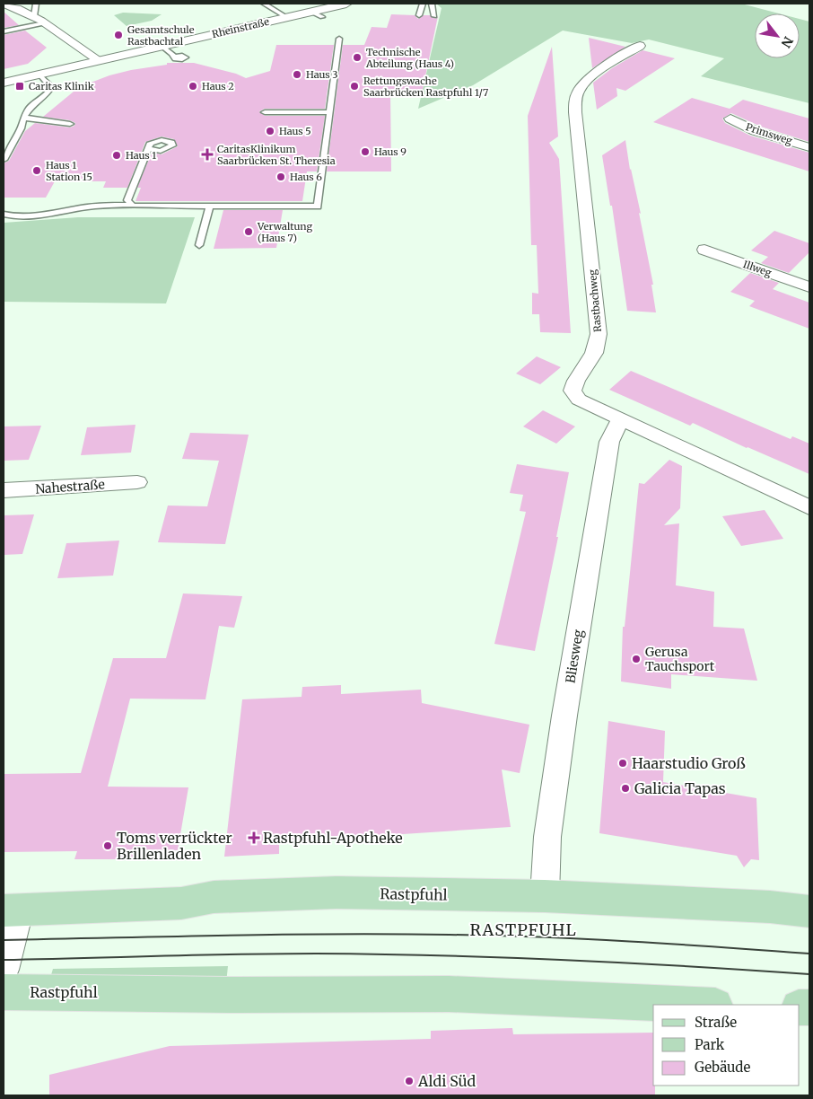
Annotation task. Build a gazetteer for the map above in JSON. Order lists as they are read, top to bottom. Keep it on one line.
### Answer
{"streets":{"main road":["Rastpfuhl"],"street":["Rheinstraße","Primsweg","Illweg","Rastbachweg","Nahestraße","Bliesweg"]},"crossings":[["Rastbachweg","Bliesweg"],["Bliesweg","Rastpfuhl"]],"districts":["RASTPFUHL"],"places":{"other":["Gesamtschule Rastbachtal","Technische Abteilung (Haus 4)","Haus 3","Haus 2","Rettungswache Saarbrücken Rastpfuhl 1/7","Haus 5","Haus 9","Haus 1","Haus 1 Station 15","Haus 6","Verwaltung (Haus 7)","Gerusa Tauchsport","Haarstudio Groß","Galicia Tapas","Toms verrückter Brillenladen","Aldi Süd"],"transit":["Caritas Klinik"],"health":["CaritasKlinikum Saarbrücken St. Theresia","Rastpfuhl-Apotheke"]},"legend":["Straße","Park","Gebäude"],"north":"bottom right"}
